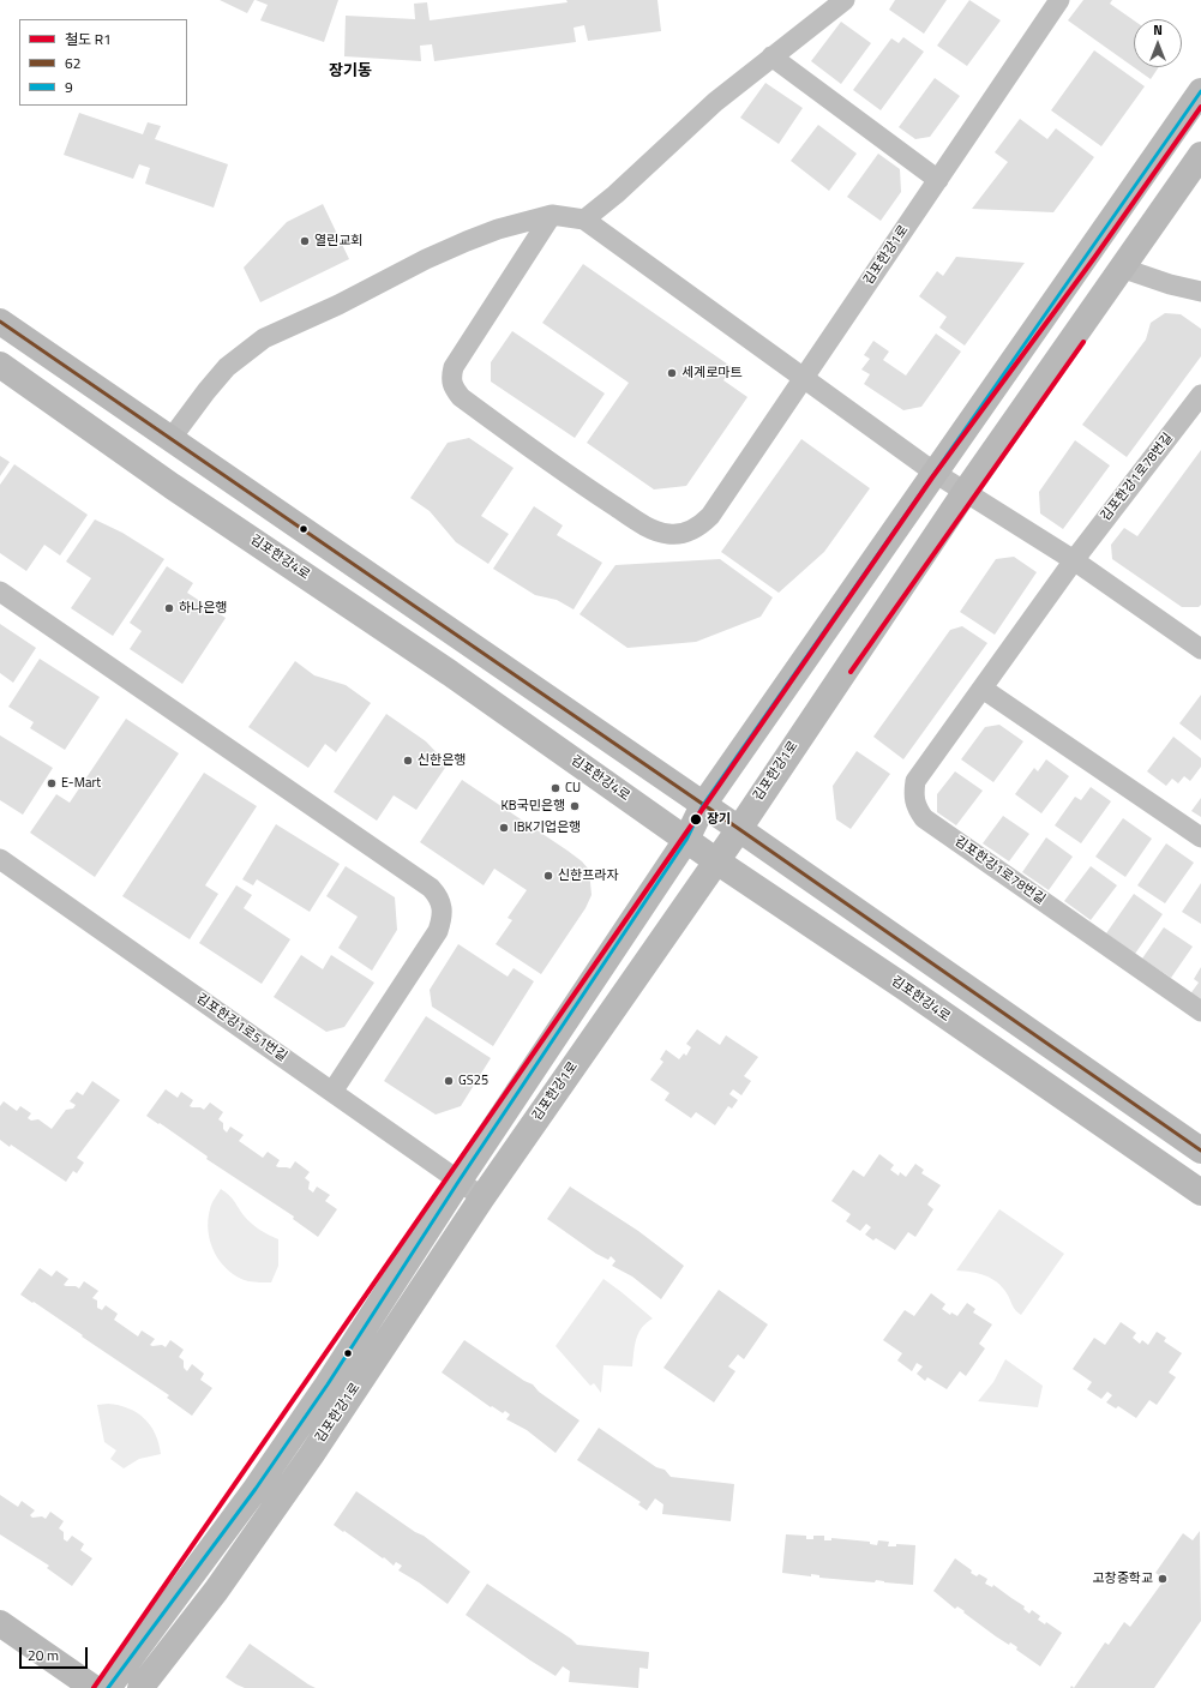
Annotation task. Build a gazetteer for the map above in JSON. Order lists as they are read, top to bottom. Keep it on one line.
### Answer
{"streets":{"street":["김포한강1로","김포한강1로78번길","김포한강4로","김포한강1로51번길"]},"crossings":[["김포한강1로","김포한강4로"],["김포한강1로","김포한강1로51번길"]],"districts":["장기동"],"places":["열린교회","세계로마트","하나은행","신한은행","E-Mart","CU","KB국민은행","장기","IBK기업은행","신한프라자","GS25","고창중학교"],"lines":["transit line 9","rail line R1","transit line 62"],"legend":["철도 R1","62","9"],"scale_bar":"20 m","north":"top"}
